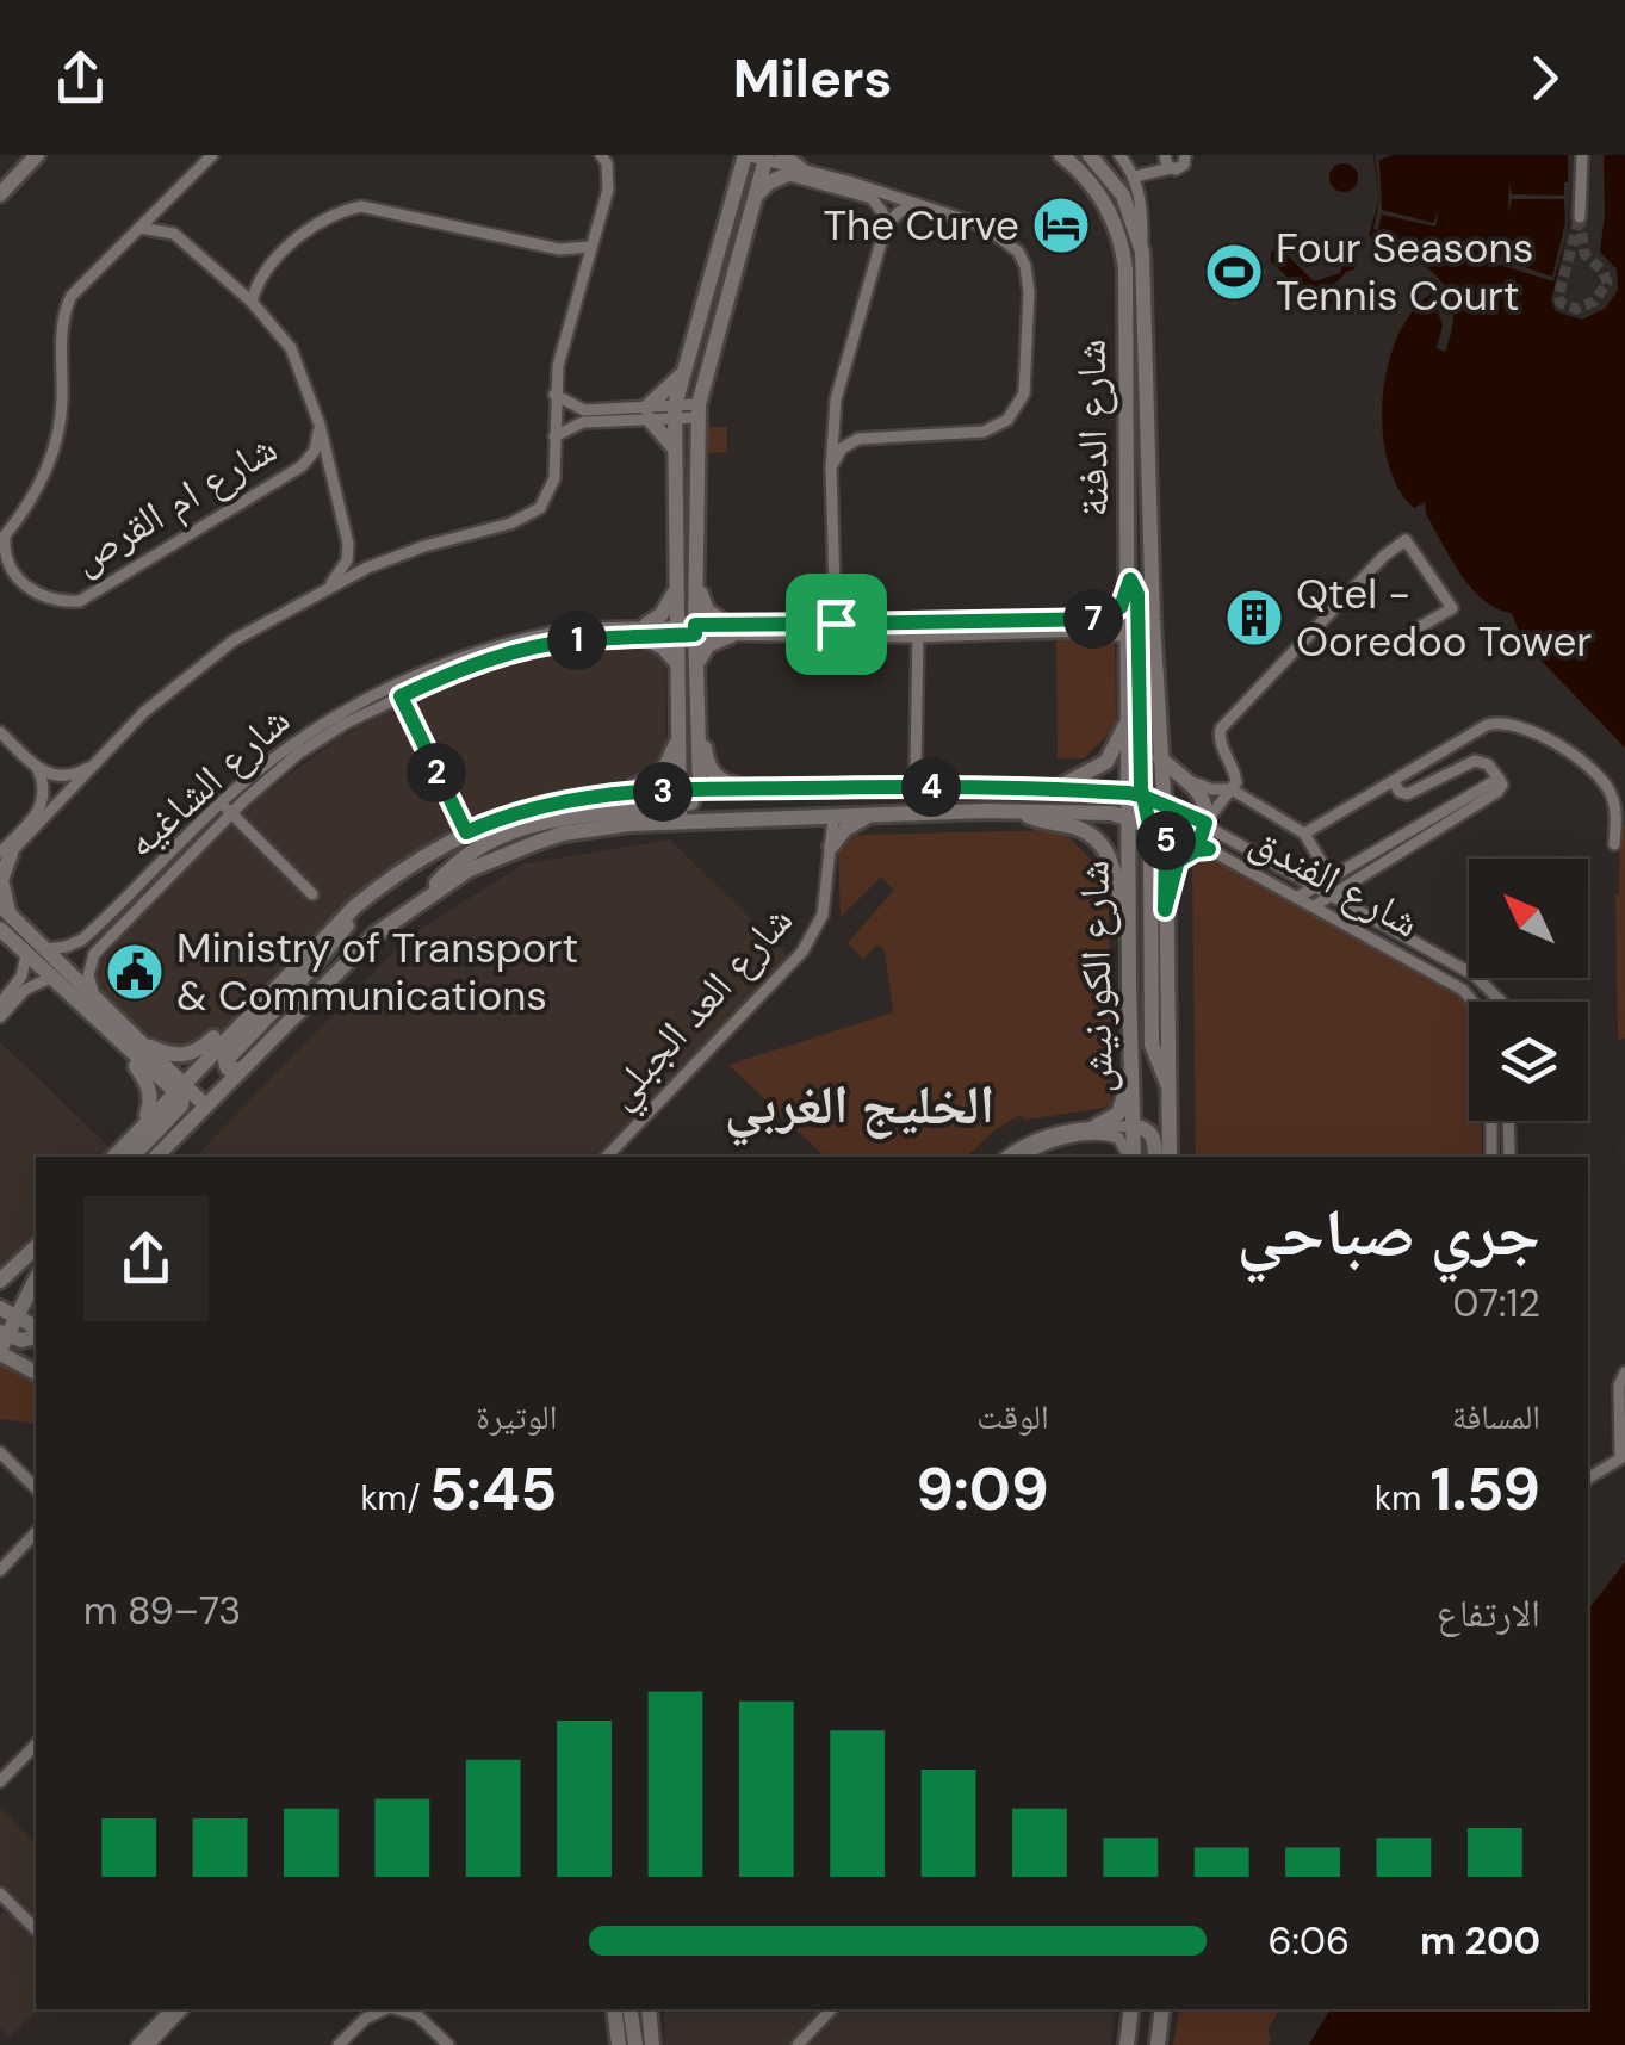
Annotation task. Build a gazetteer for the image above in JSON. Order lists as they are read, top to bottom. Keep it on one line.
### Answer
{"streets":{"street":["شارع الدفنة","شارع ام القرص","شارع الشاغيه","شارع الفندق","شارع الكورنيش","شارع العد الجبلي"]},"crossings":[["شارع الدفنة","شارع الشاغيه"],["شارع الدفنة","شارع الفندق"],["شارع الدفنة","شارع الكورنيش"],["شارع الفندق","شارع الكورنيش"]],"districts":["الخليج الغربي"],"places":{"hotel":["The Curve"],"sports":["Four Seasons Tennis Court"],"building":["Qtel - Ooredoo Tower"],"public building":["Ministry of Transport & Communications"]},"north":"top left","page":{"header":"Milers","pins":["7","1","2","4","3","5"],"heading":["جري صباحي","07:12"],"stats":[["المسافة","1.59 km"],["الوقت","9:09"],["الوتيرة","5:45 /km"]],"chart":["الارتفاع","73–89 m"],"list":[{"name":"200 m","note":"6:06"}]}}
